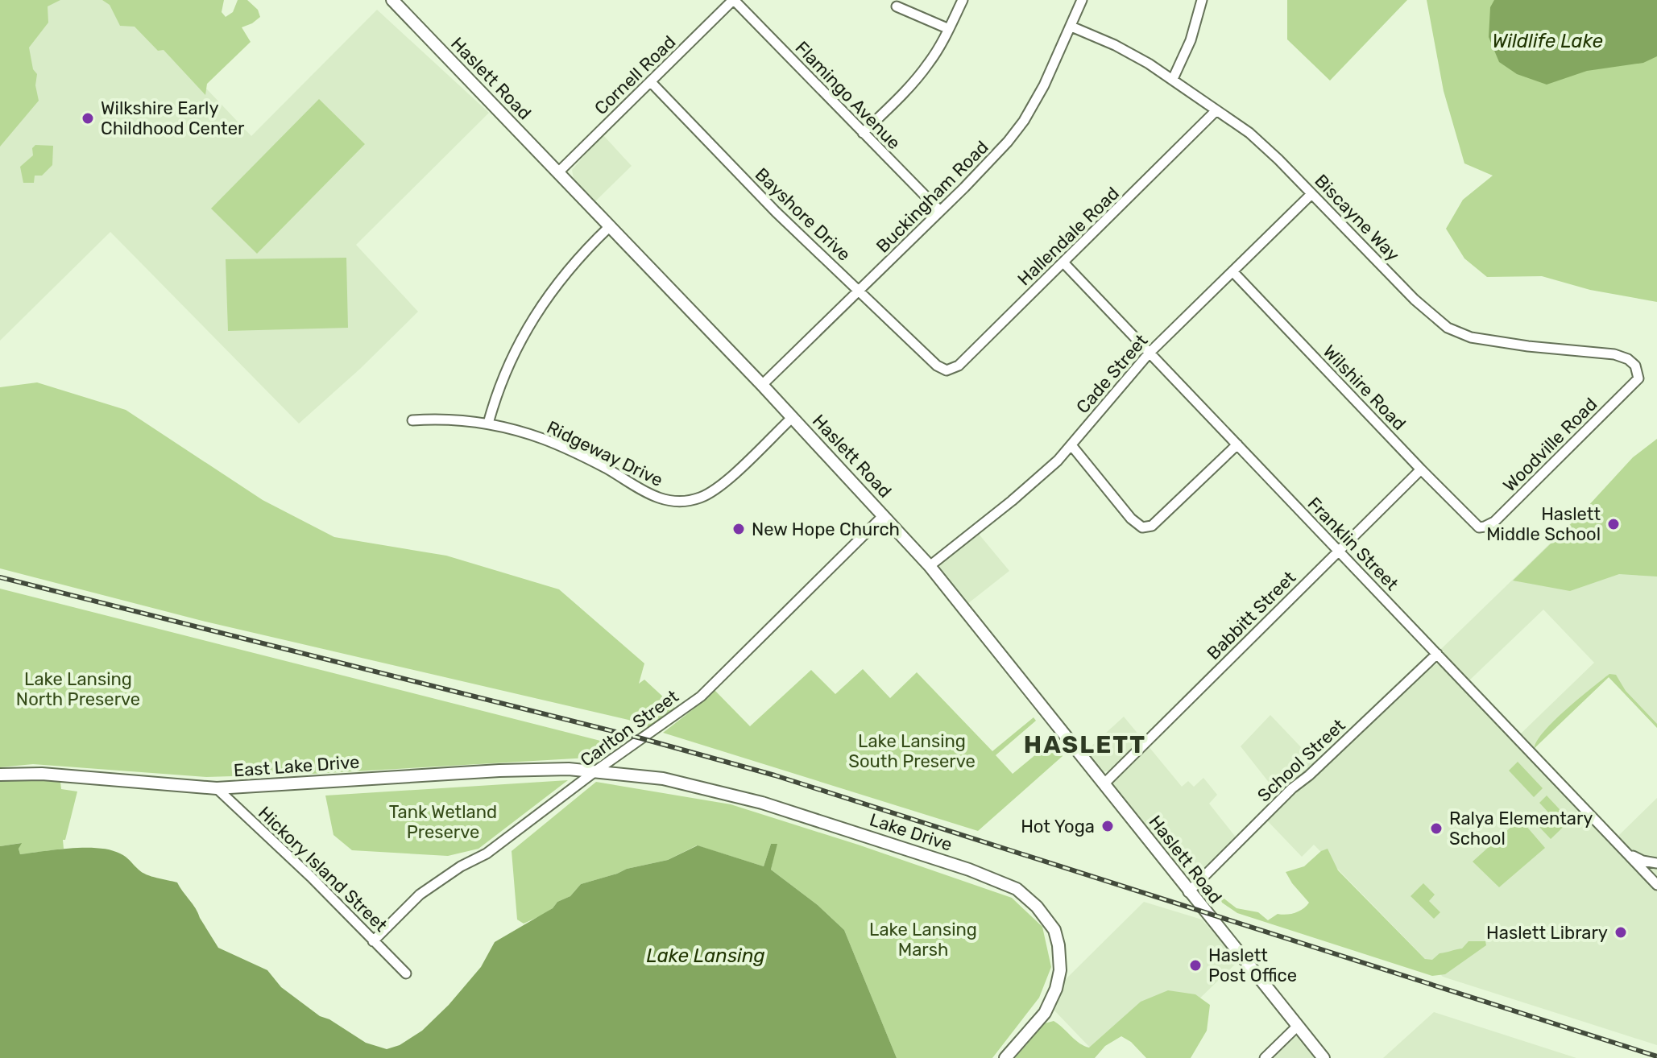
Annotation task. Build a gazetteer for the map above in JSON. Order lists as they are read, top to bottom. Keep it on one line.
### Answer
{"streets":{"street":["Cornell Road","Haslett Road","Flamingo Avenue","Buckingham Road","Bayshore Drive","Biscayne Way","Hallendale Road","Cade Street","Wilshire Road","Woodville Road","Ridgeway Drive","Franklin Street","Babbitt Street","Carlton Street","School Street","East Lake Drive","Lake Drive","Hickory Island Street"]},"crossings":[["Cornell Road","Haslett Road"],["Cornell Road","Flamingo Avenue"],["Cornell Road","Bayshore Drive"],["Haslett Road","Buckingham Road"],["Haslett Road","Cade Street"],["Haslett Road","Ridgeway Drive"],["Haslett Road","Babbitt Street"],["Haslett Road","Carlton Street"],["Haslett Road","School Street"],["Flamingo Avenue","Buckingham Road"],["Buckingham Road","Bayshore Drive"],["Buckingham Road","Biscayne Way"],["Bayshore Drive","Hallendale Road"],["Biscayne Way","Hallendale Road"],["Biscayne Way","Cade Street"],["Biscayne Way","Woodville Road"],["Hallendale Road","Franklin Street"],["Cade Street","Wilshire Road"],["Cade Street","Franklin Street"],["Wilshire Road","Woodville Road"],["Wilshire Road","Babbitt Street"],["Franklin Street","Babbitt Street"],["Franklin Street","School Street"],["Carlton Street","East Lake Drive"],["Carlton Street","Lake Drive"],["Carlton Street","Hickory Island Street"],["East Lake Drive","Lake Drive"],["East Lake Drive","Hickory Island Street"]],"districts":["HASLETT"],"water":["Wildlife Lake","Lake Lansing"],"parks":["Lake Lansing North Preserve","Lake Lansing South Preserve","Tank Wetland Preserve","Lake Lansing Marsh"],"places":["Wilkshire Early Childhood Center","Haslett Middle School","New Hope Church","Hot Yoga","Ralya Elementary School","Haslett Library","Haslett Post Office"]}
